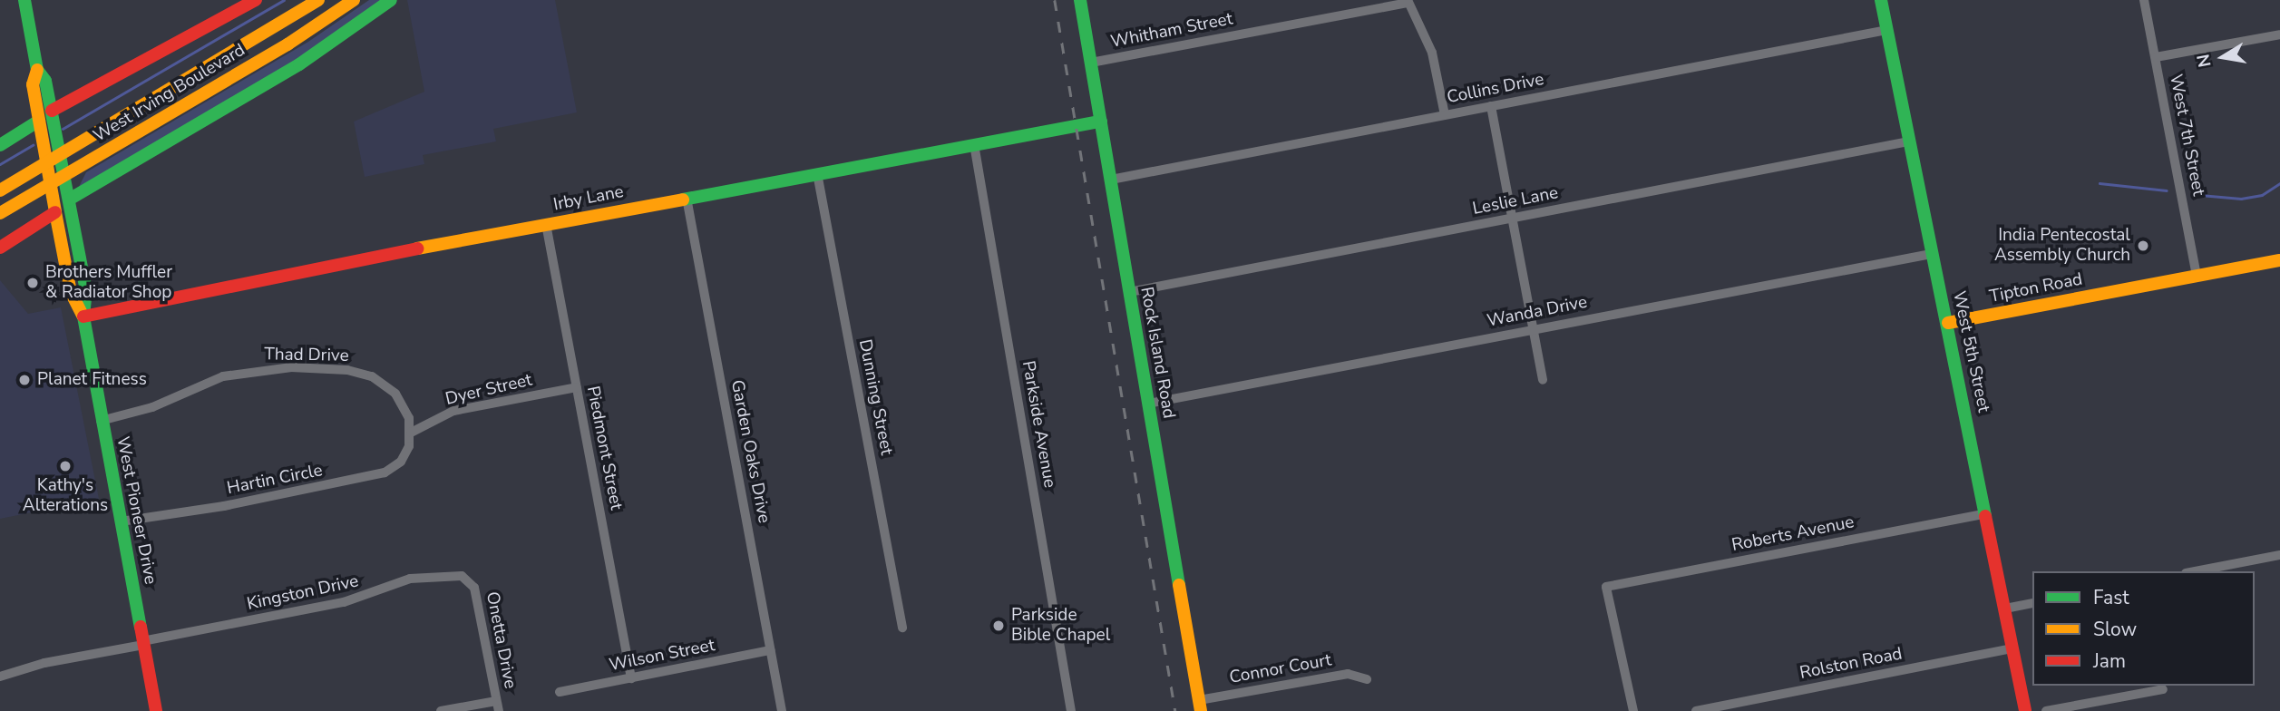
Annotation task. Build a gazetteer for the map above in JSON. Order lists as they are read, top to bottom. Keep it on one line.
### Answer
{"streets":{"street":["Whitham Street","Collins Drive","West Irving Boulevard","West 7th Street","Irby Lane","Leslie Lane","Tipton Road","Wanda Drive","West 5th Street","Rock Island Road","Thad Drive","Dyer Street","Dunning Street","Parkside Avenue","Piedmont Street","Garden Oaks Drive","Hartin Circle","West Pioneer Drive","Roberts Avenue","Kingston Drive","Onetta Drive","Wilson Street","Rolston Road","Connor Court"]},"crossings":[["Whitham Street","Rock Island Road"],["Collins Drive","West 5th Street"],["Collins Drive","Rock Island Road"],["West Irving Boulevard","West Pioneer Drive"],["West 7th Street","Tipton Road"],["Irby Lane","Rock Island Road"],["Irby Lane","Dunning Street"],["Irby Lane","Parkside Avenue"],["Irby Lane","Piedmont Street"],["Irby Lane","Garden Oaks Drive"],["Irby Lane","West Pioneer Drive"],["Leslie Lane","West 5th Street"],["Leslie Lane","Rock Island Road"],["Tipton Road","West 5th Street"],["Wanda Drive","West 5th Street"],["Wanda Drive","Rock Island Road"],["West 5th Street","Roberts Avenue"],["West 5th Street","Rolston Road"],["Rock Island Road","Connor Court"],["Thad Drive","Dyer Street"],["Thad Drive","Hartin Circle"],["Thad Drive","West Pioneer Drive"],["Dyer Street","Piedmont Street"],["Dyer Street","Hartin Circle"],["Piedmont Street","Wilson Street"],["Garden Oaks Drive","Wilson Street"],["Hartin Circle","West Pioneer Drive"],["West Pioneer Drive","Kingston Drive"],["Kingston Drive","Onetta Drive"]],"places":["India Pentecostal Assembly Church","Brothers Muffler & Radiator Shop","Planet Fitness","Kathy's Alterations","Parkside Bible Chapel"],"legend":["Fast","Slow","Jam"],"north":"left"}
